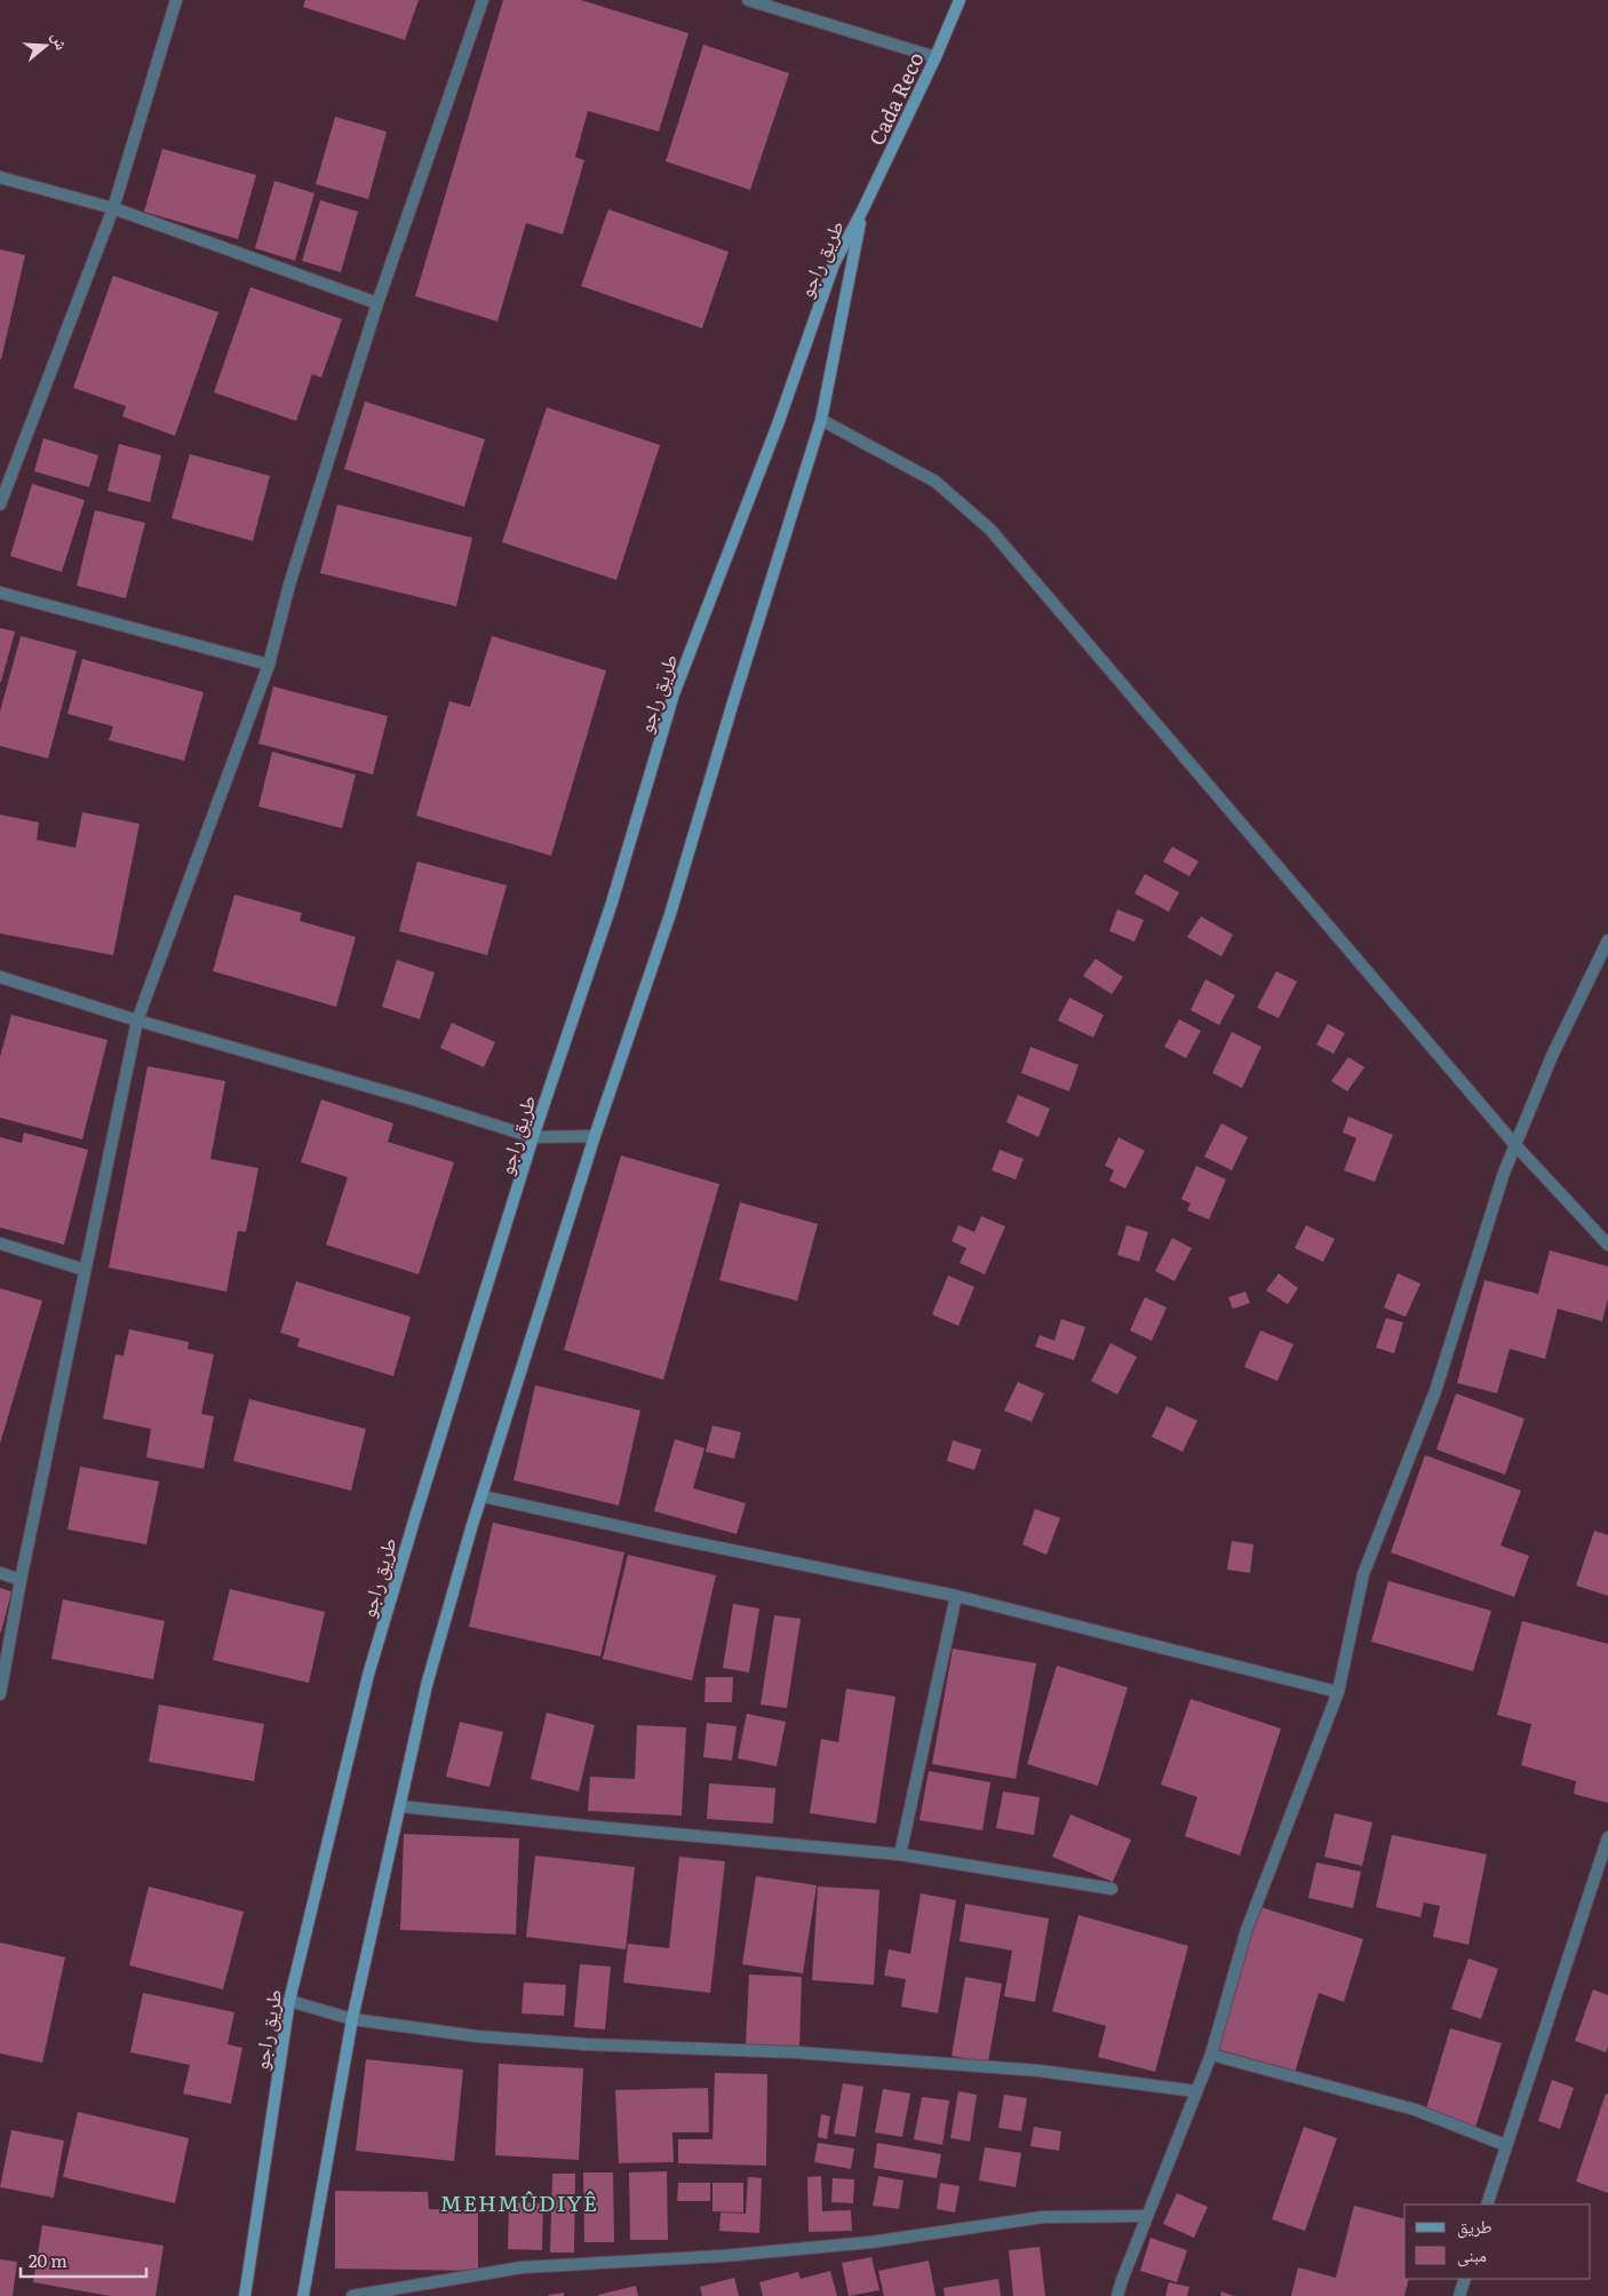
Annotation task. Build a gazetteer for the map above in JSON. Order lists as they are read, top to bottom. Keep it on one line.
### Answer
{"streets":{"main road":["Cada Reco","طريق راجو"]},"crossings":[["Cada Reco","طريق راجو"]],"districts":["MEHMÛDIYÊ"],"legend":["طريق","مبنى"],"scale_bar":"20 m","north":"right"}
